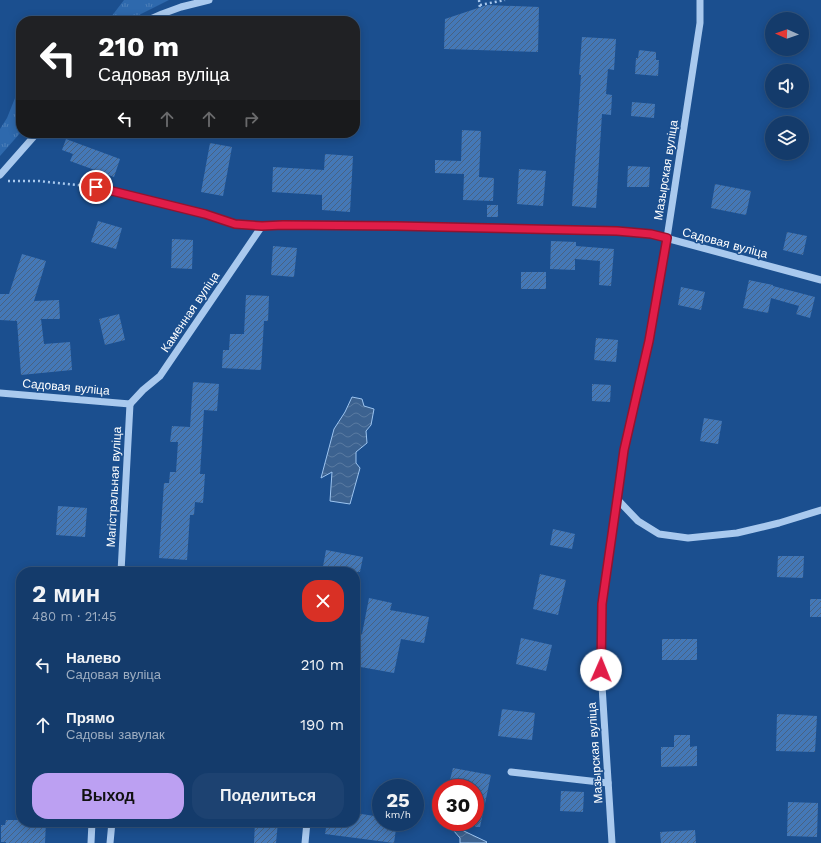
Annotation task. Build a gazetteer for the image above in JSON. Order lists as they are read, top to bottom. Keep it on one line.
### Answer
{"streets":{"street":["Мазырская вуліца","Садовая вуліца","Каменная вуліца","Магістральная вуліца"]},"crossings":[["Мазырская вуліца","Садовая вуліца"],["Садовая вуліца","Каменная вуліца"],["Садовая вуліца","Магістральная вуліца"],["Каменная вуліца","Магістральная вуліца"]],"north":"left","page":{"turn":["210 m","Садовая вуліца"],"heading":["2 мин","480 m · 21:45"],"list":[{"name":"Налево","note":"Садовая вуліца","value":"210 m"},{"name":"Прямо","note":"Садовы завулак","value":"190 m"}],"buttons":["Выход","Поделиться"],"speed":"25 km/h","limit":"30"}}
